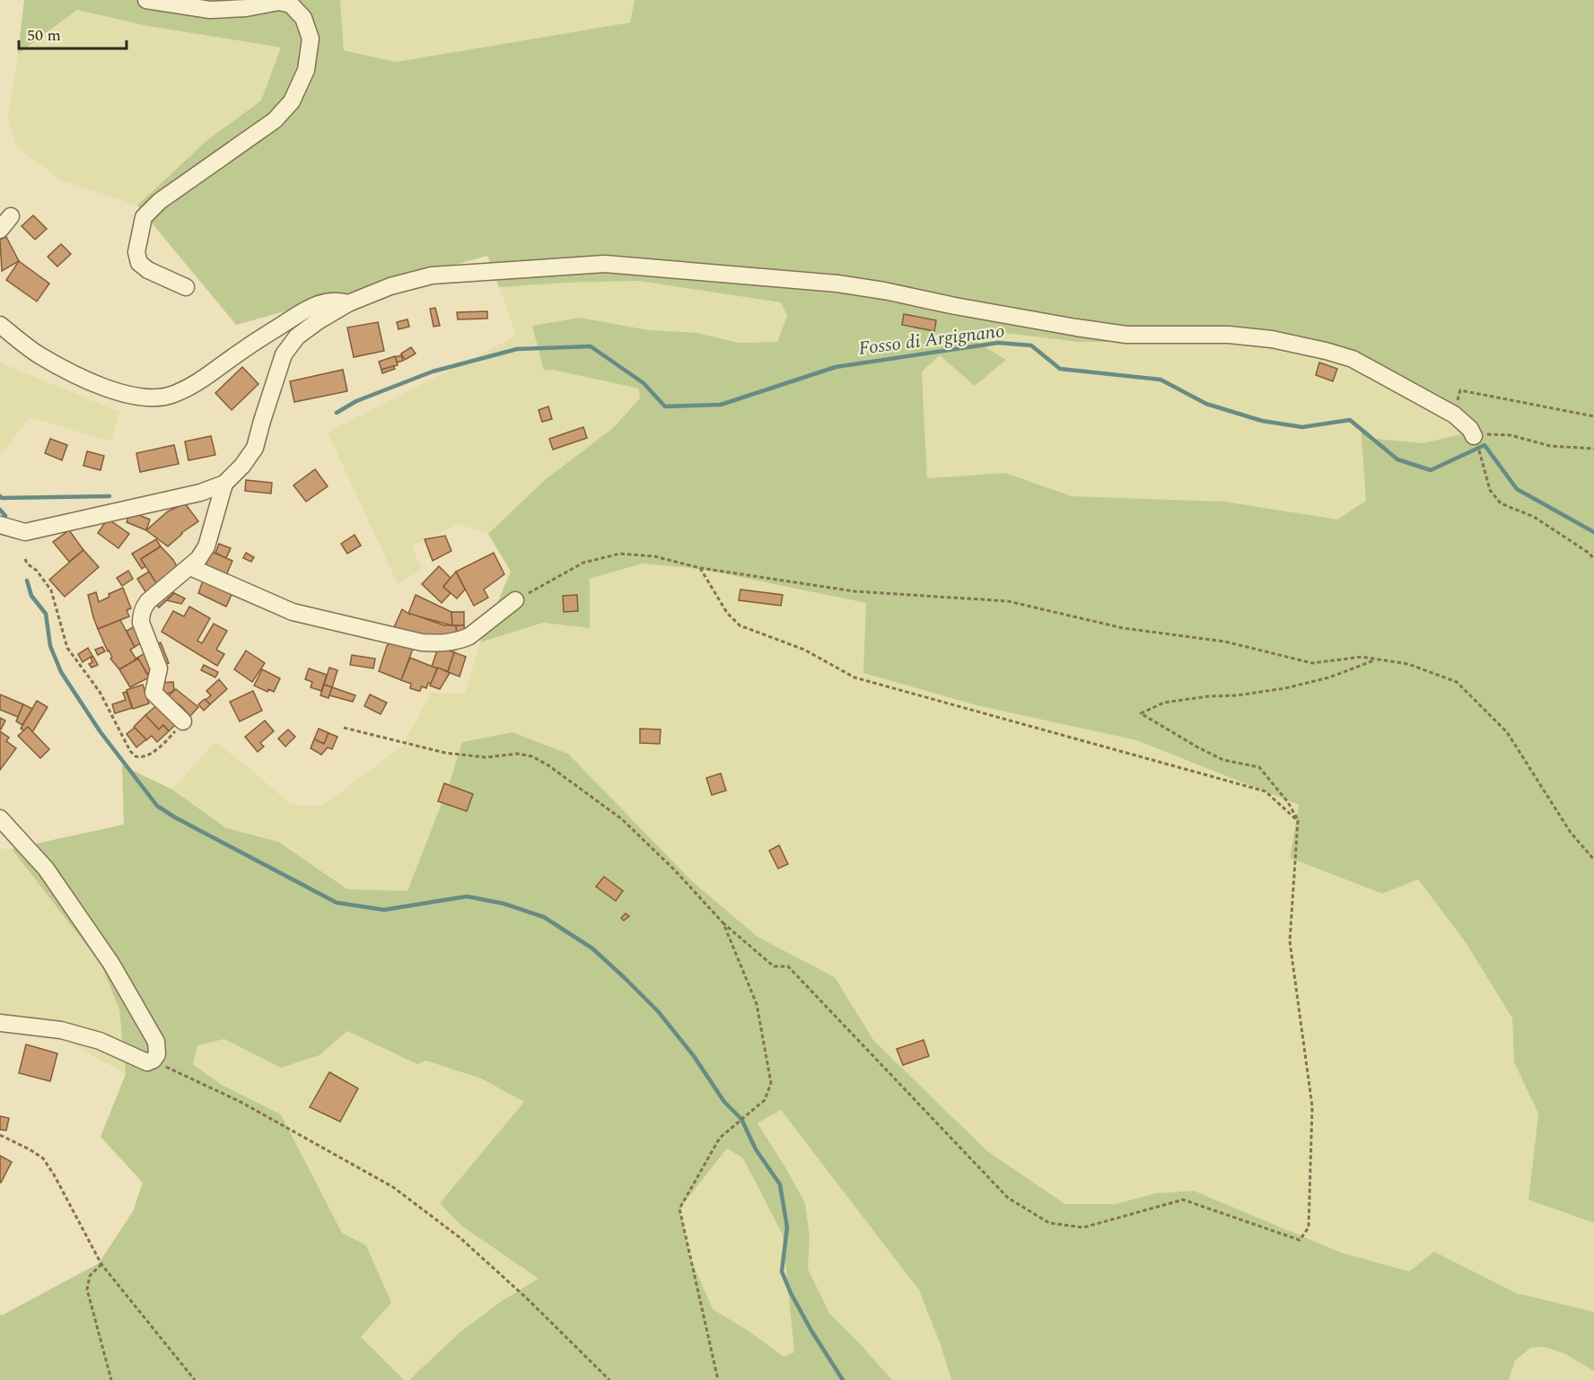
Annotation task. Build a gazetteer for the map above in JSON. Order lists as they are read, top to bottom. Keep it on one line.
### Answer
{"water":["Fosso di Argignano"],"scale_bar":"50 m"}
